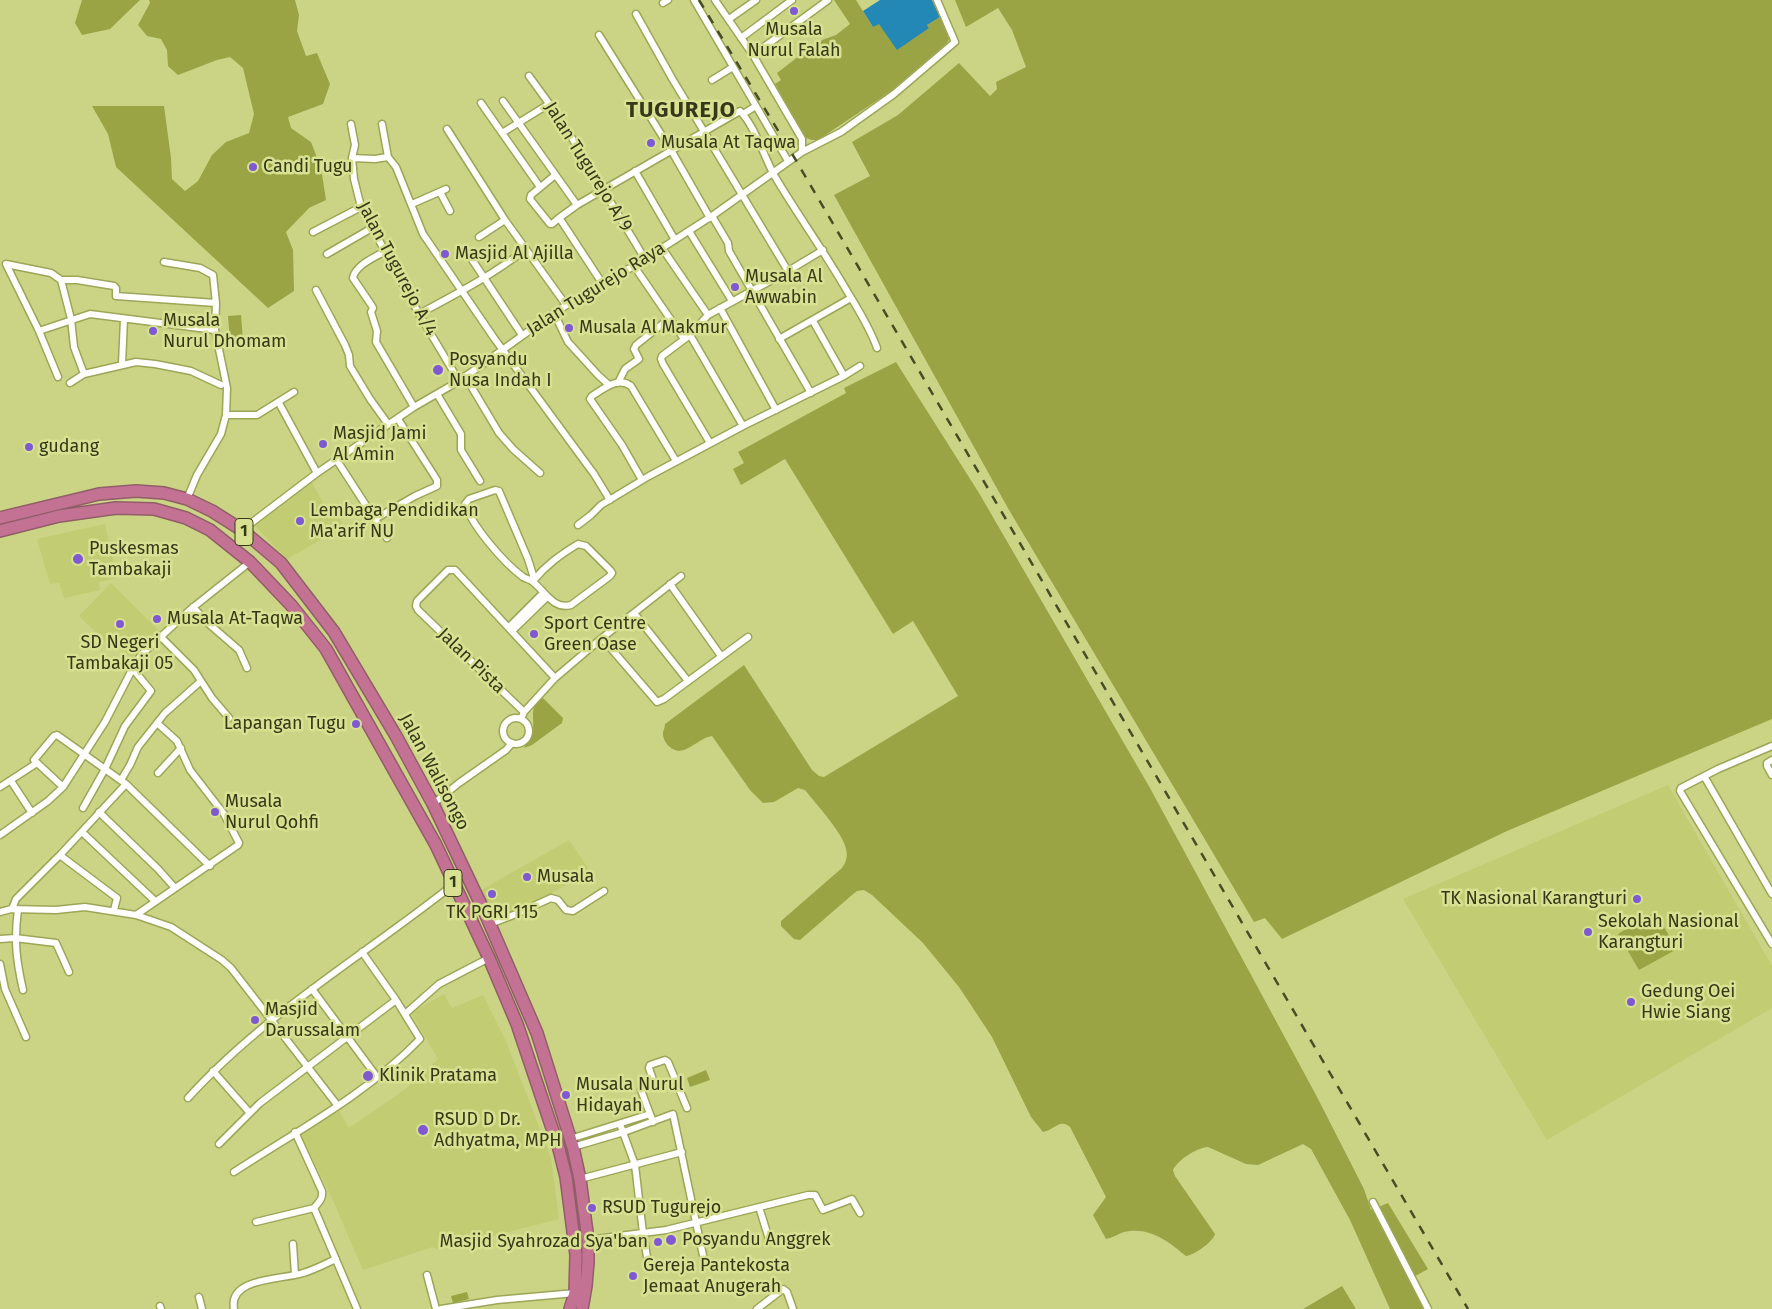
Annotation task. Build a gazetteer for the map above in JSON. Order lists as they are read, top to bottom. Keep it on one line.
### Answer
{"streets":{"highway":["1","Jalan Walisongo"],"street":["Jalan Tugurejo A/9","Jalan Tugurejo A/4","Jalan Tugurejo Raya","Jalan Pista"]},"crossings":[["Jalan Tugurejo A/9","Jalan Tugurejo Raya"],["Jalan Tugurejo A/4","Jalan Tugurejo Raya"],["Jalan Tugurejo Raya","Jalan Walisongo"]],"districts":["TUGUREJO"],"places":["Musala Nurul Falah","Musala At Taqwa","Candi Tugu","Masjid Al Ajilla","Musala Al Awwabin","Musala Al Makmur","Musala Nurul Dhomam","Posyandu Nusa Indah I","Masjid Jami Al Amin","gudang","Lembaga Pendidikan Ma'arif NU","Puskesmas Tambakaji","Musala At-Taqwa","SD Negeri Tambakaji 05","Sport Centre Green Oase","Lapangan Tugu","Musala Nurul Qohfi","Musala","TK PGRI 115","TK Nasional Karangturi","Sekolah Nasional Karangturi","Gedung Oei Hwie Siang","Masjid Darussalam","Klinik Pratama","Musala Nurul Hidayah","RSUD D Dr. Adhyatma, MPH","RSUD Tugurejo","Posyandu Anggrek","Masjid Syahrozad Sya'ban","Gereja Pantekosta Jemaat Anugerah"]}
